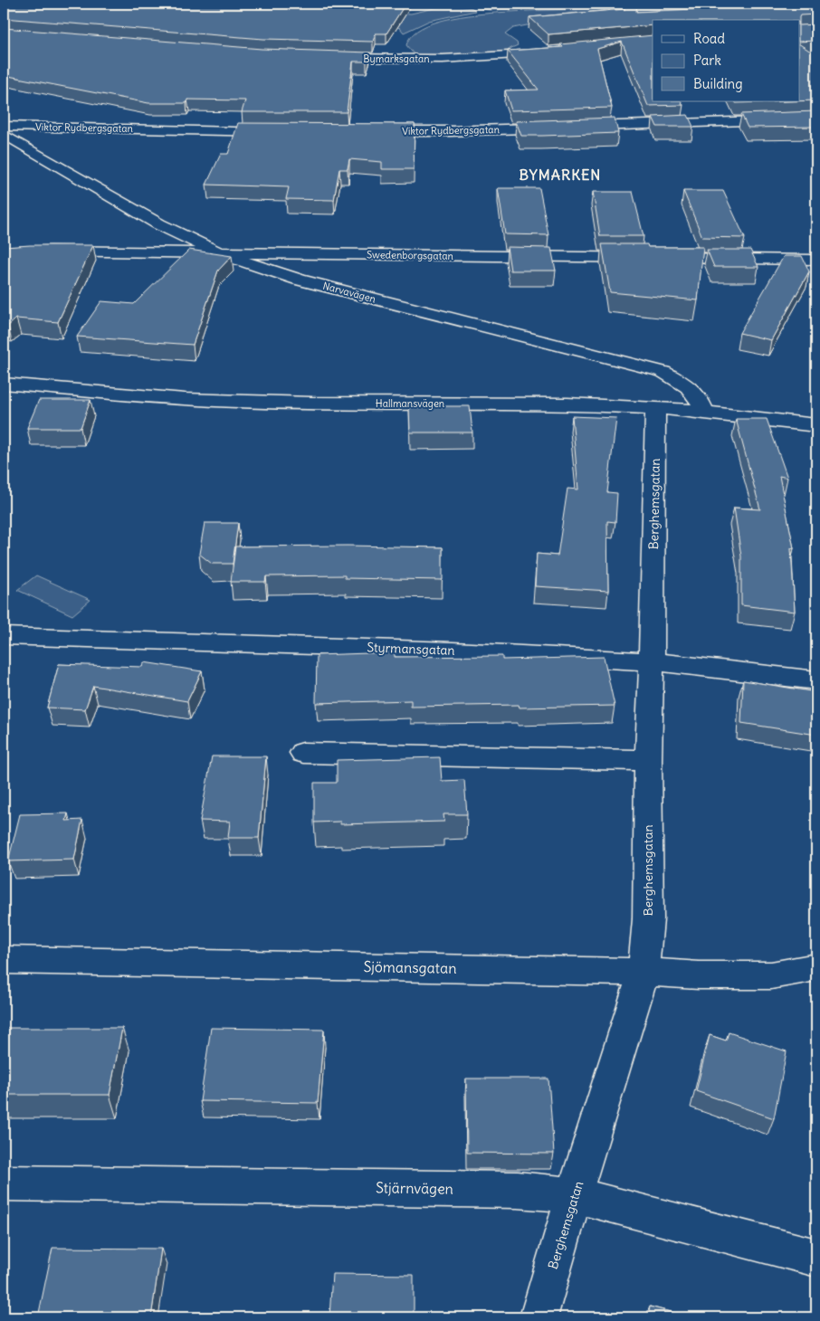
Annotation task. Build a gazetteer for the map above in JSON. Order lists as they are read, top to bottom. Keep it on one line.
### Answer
{"streets":{"street":["Bymarksgatan","Viktor Rydbergsgatan","Swedenborgsgatan","Narvavägen","Hallmansvägen","Berghemsgatan","Styrmansgatan","Sjömansgatan","Stjärnvägen"]},"crossings":[["Swedenborgsgatan","Narvavägen"],["Narvavägen","Hallmansvägen"],["Hallmansvägen","Berghemsgatan"],["Berghemsgatan","Styrmansgatan"],["Berghemsgatan","Sjömansgatan"],["Berghemsgatan","Stjärnvägen"]],"districts":["BYMARKEN"],"legend":["Road","Park","Building"]}
